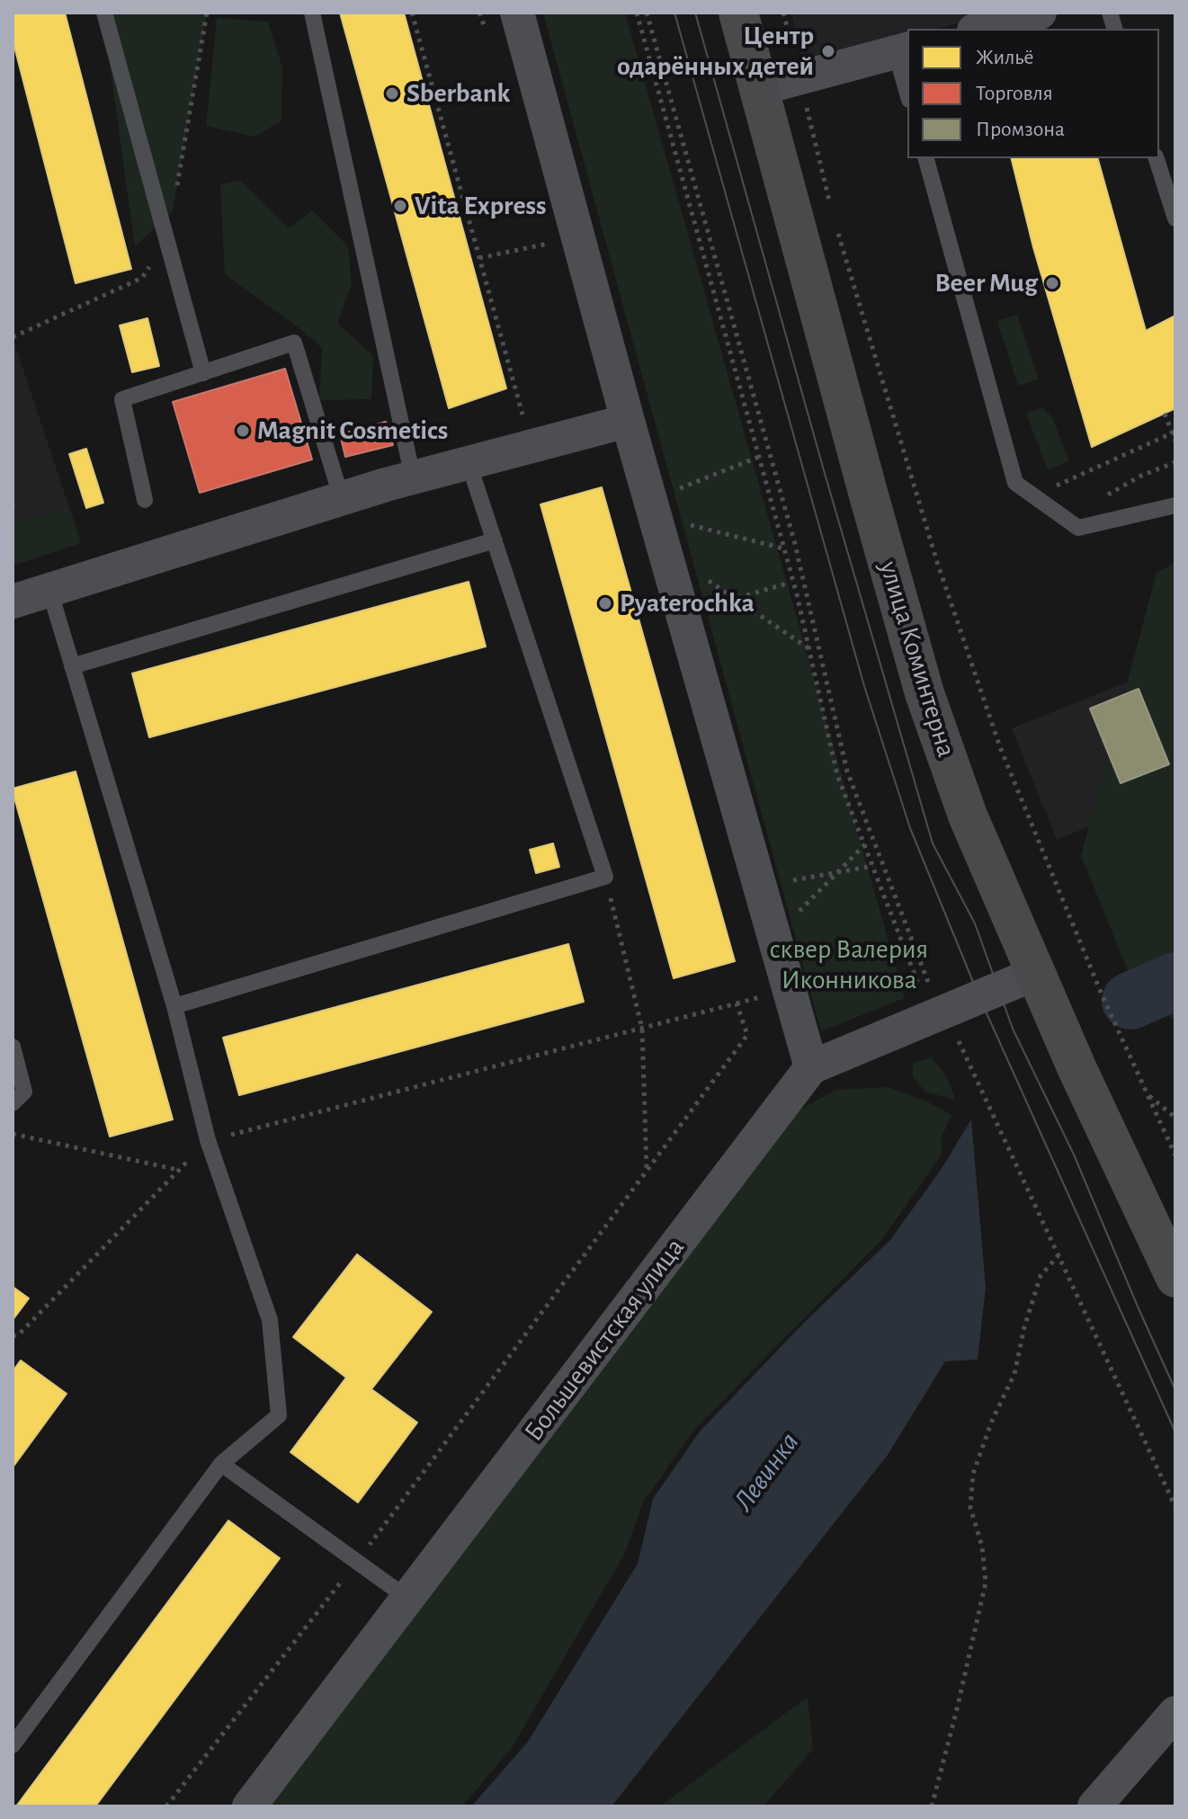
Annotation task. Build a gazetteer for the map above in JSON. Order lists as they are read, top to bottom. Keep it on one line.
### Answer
{"streets":{"main road":["улица Коминтерна"],"street":["Большевистская улица"]},"crossings":[["улица Коминтерна","Большевистская улица"]],"water":["Левинка"],"parks":["сквер Валерия Иконникова"],"places":["Центр одарённых детей","Sberbank","Vita Express","Beer Mug","Magnit Cosmetics","Pyaterochka"],"legend":["Жильё","Торговля","Промзона"]}
